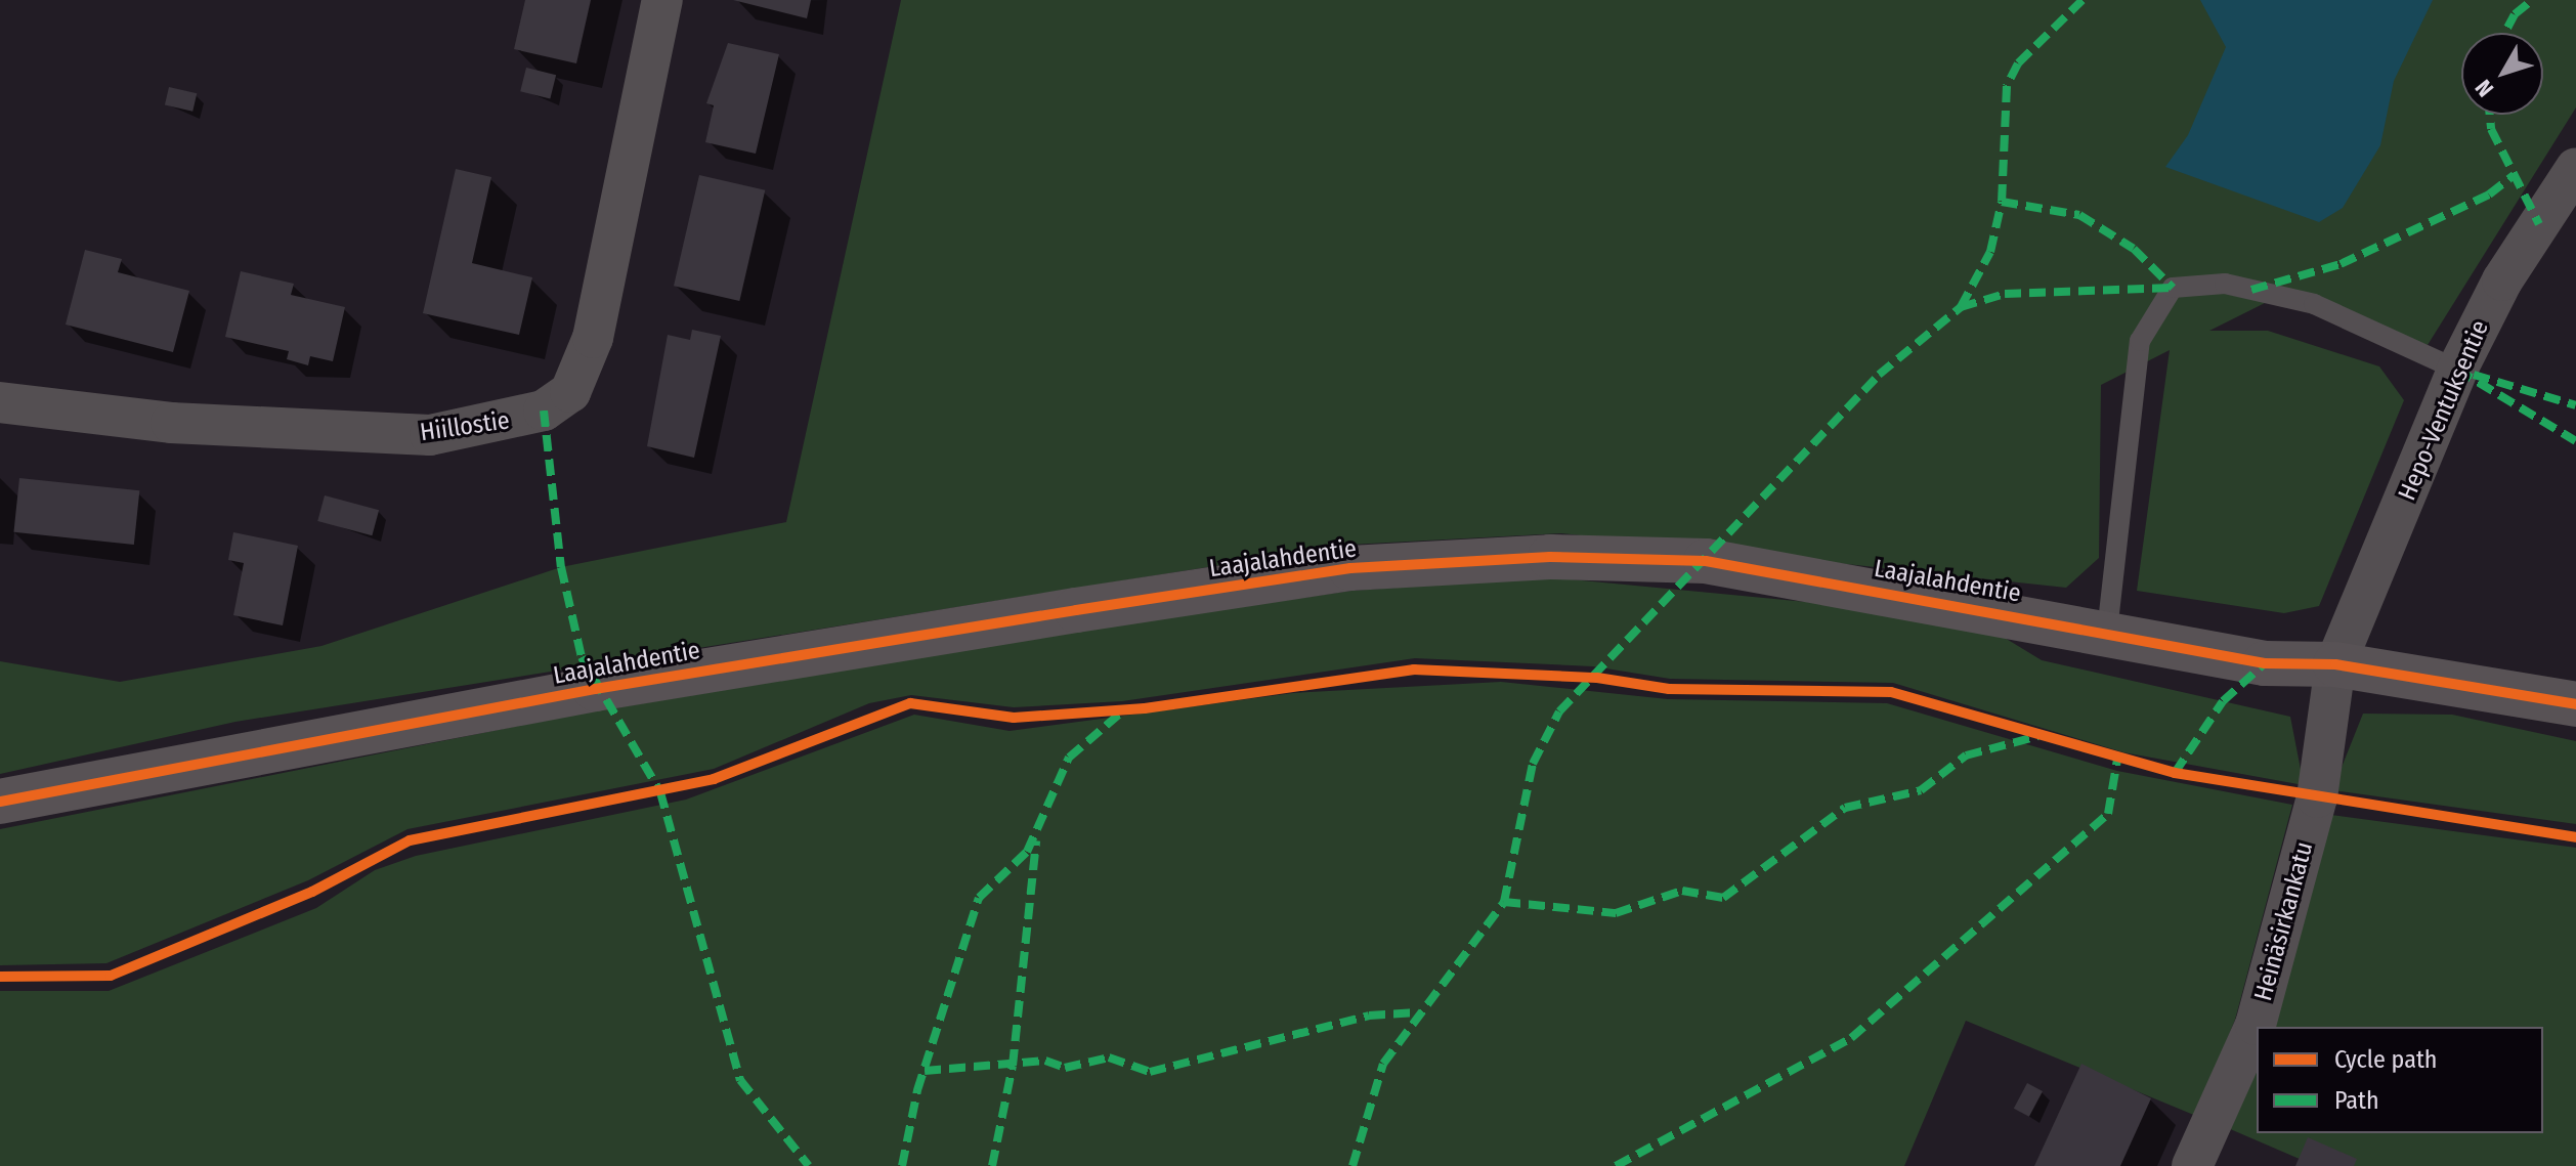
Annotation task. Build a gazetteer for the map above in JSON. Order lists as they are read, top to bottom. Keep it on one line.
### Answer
{"streets":{"street":["Hepo-Ventuksentie","Hiillostie","Laajalahdentie","Heinäsirkankatu"]},"crossings":[["Hepo-Ventuksentie","Laajalahdentie"],["Hepo-Ventuksentie","Heinäsirkankatu"],["Laajalahdentie","Heinäsirkankatu"]],"legend":["Cycle path","Path"],"north":"bottom left"}
